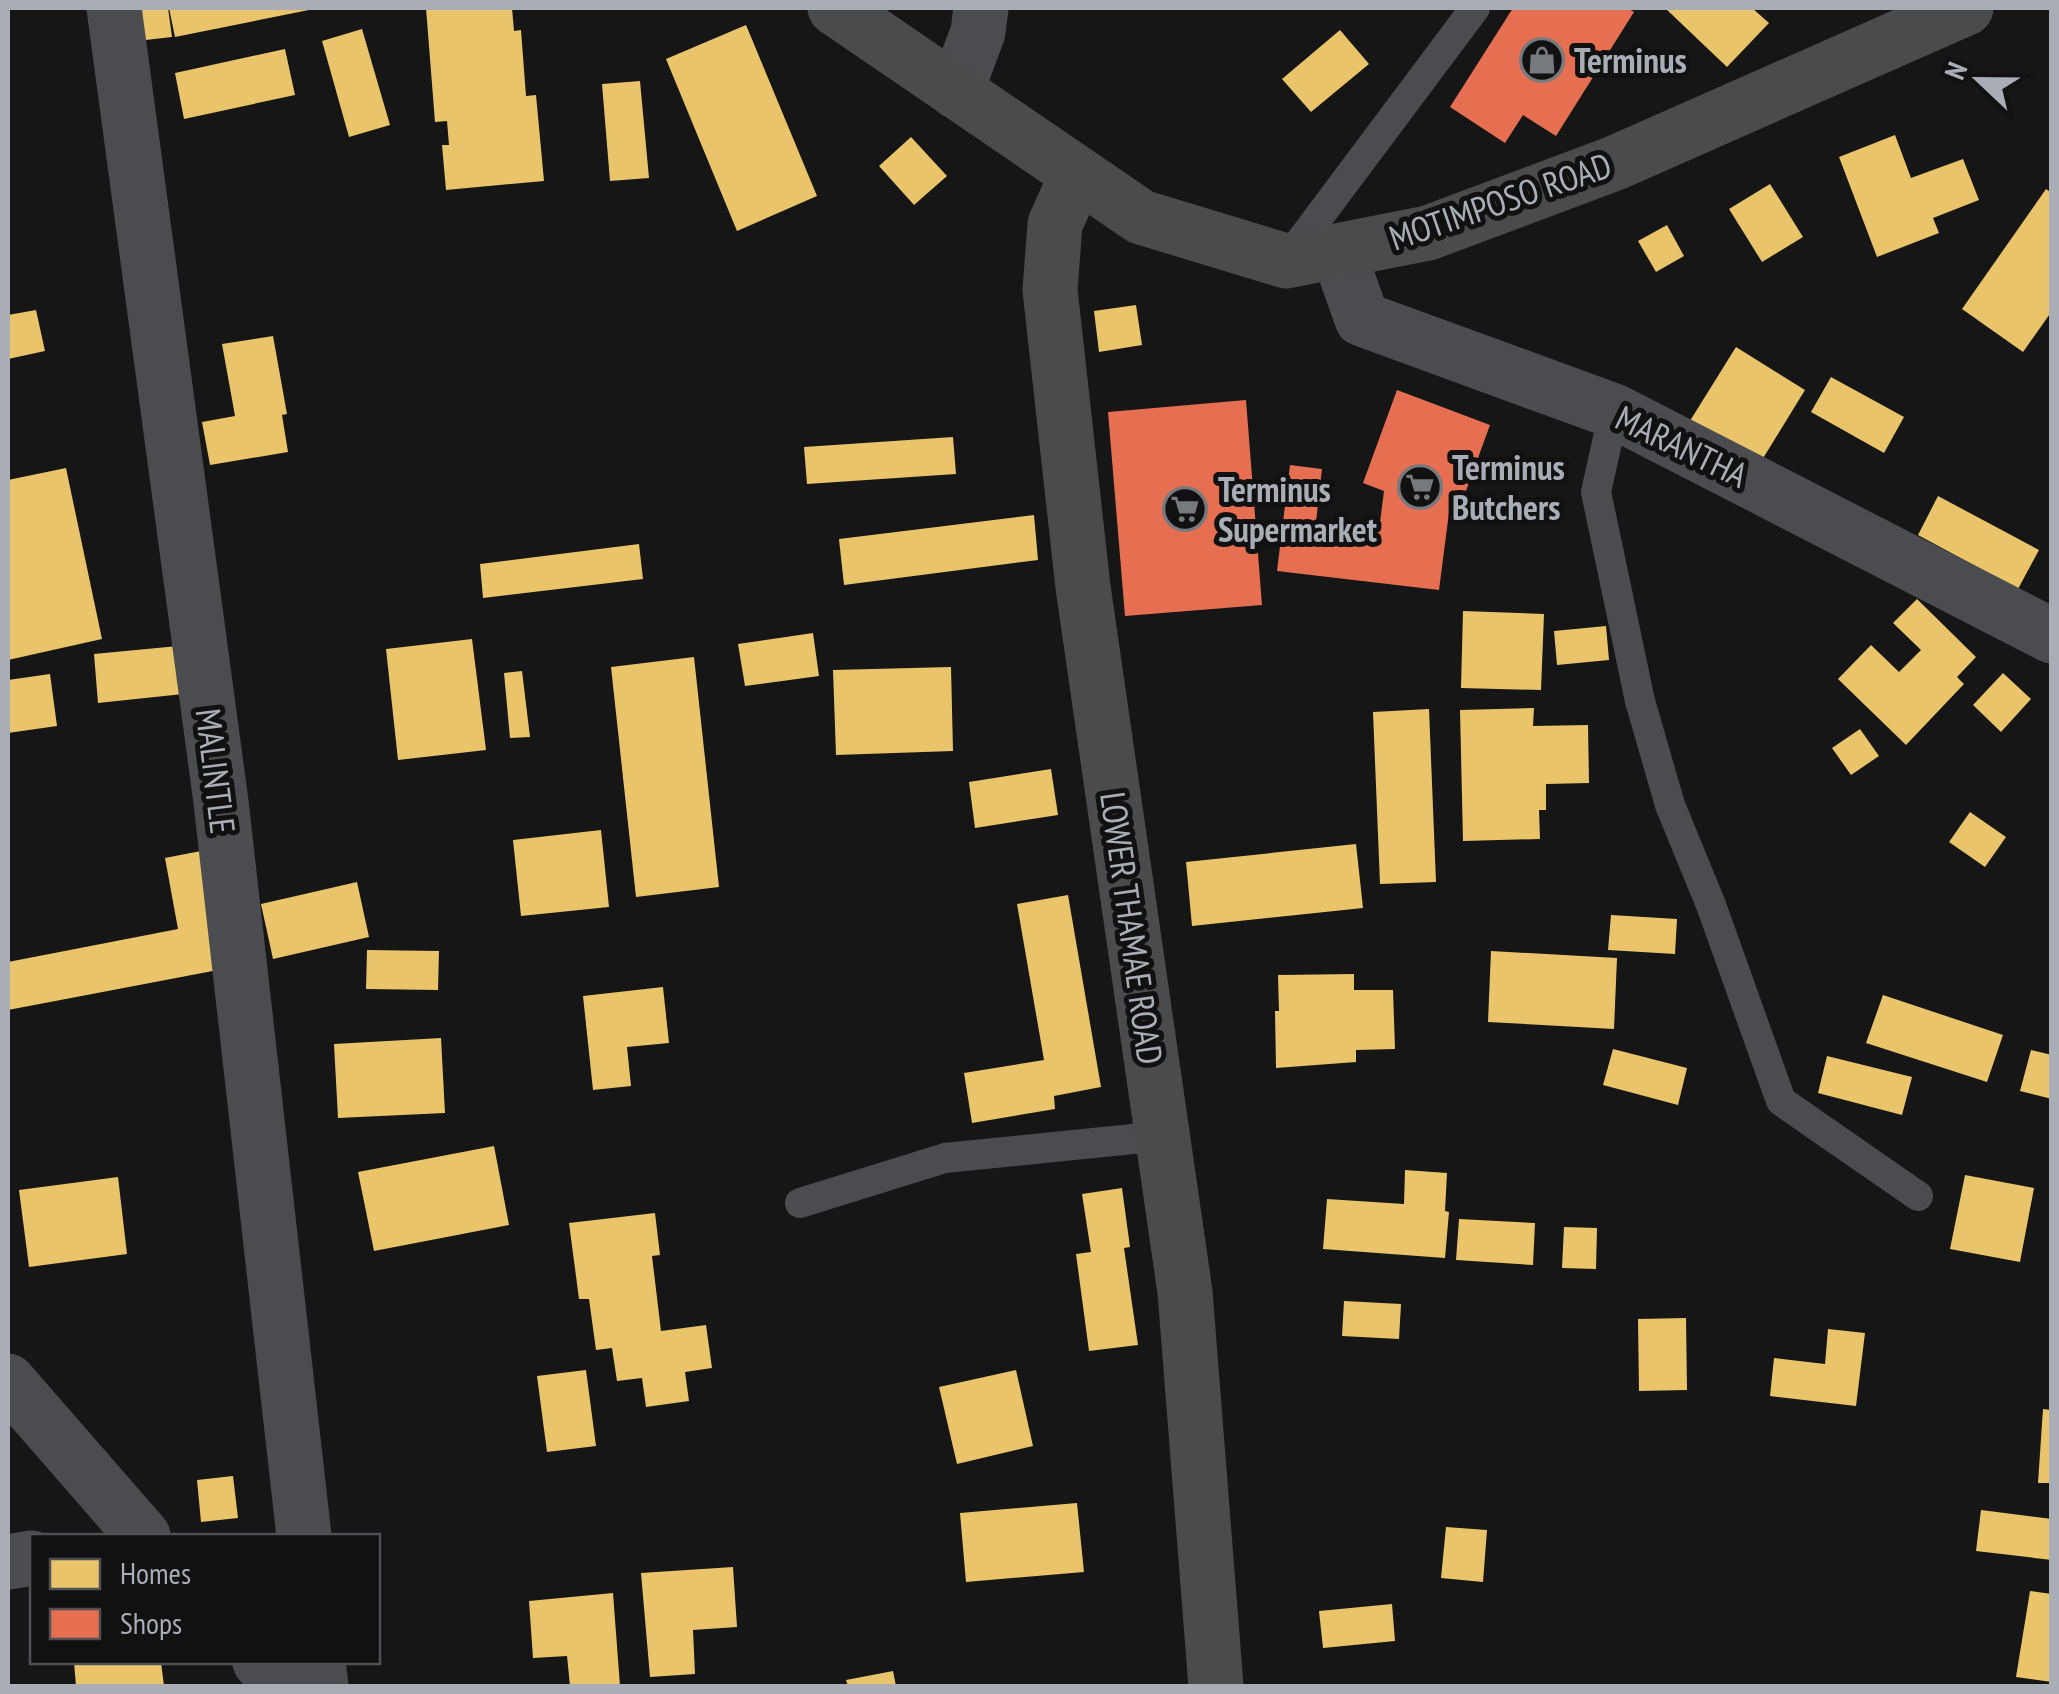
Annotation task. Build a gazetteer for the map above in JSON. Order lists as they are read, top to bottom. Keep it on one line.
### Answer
{"streets":{"street":["MOTIMPOSO ROAD","MARANTHA","MALINTLE","LOWER THAMAE ROAD"]},"crossings":[["MOTIMPOSO ROAD","MARANTHA"],["MOTIMPOSO ROAD","LOWER THAMAE ROAD"]],"places":{"shop":["Terminus"],"supermarket":["Terminus Butchers","Terminus Supermarket"]},"legend":["Homes","Shops"],"north":"left"}
